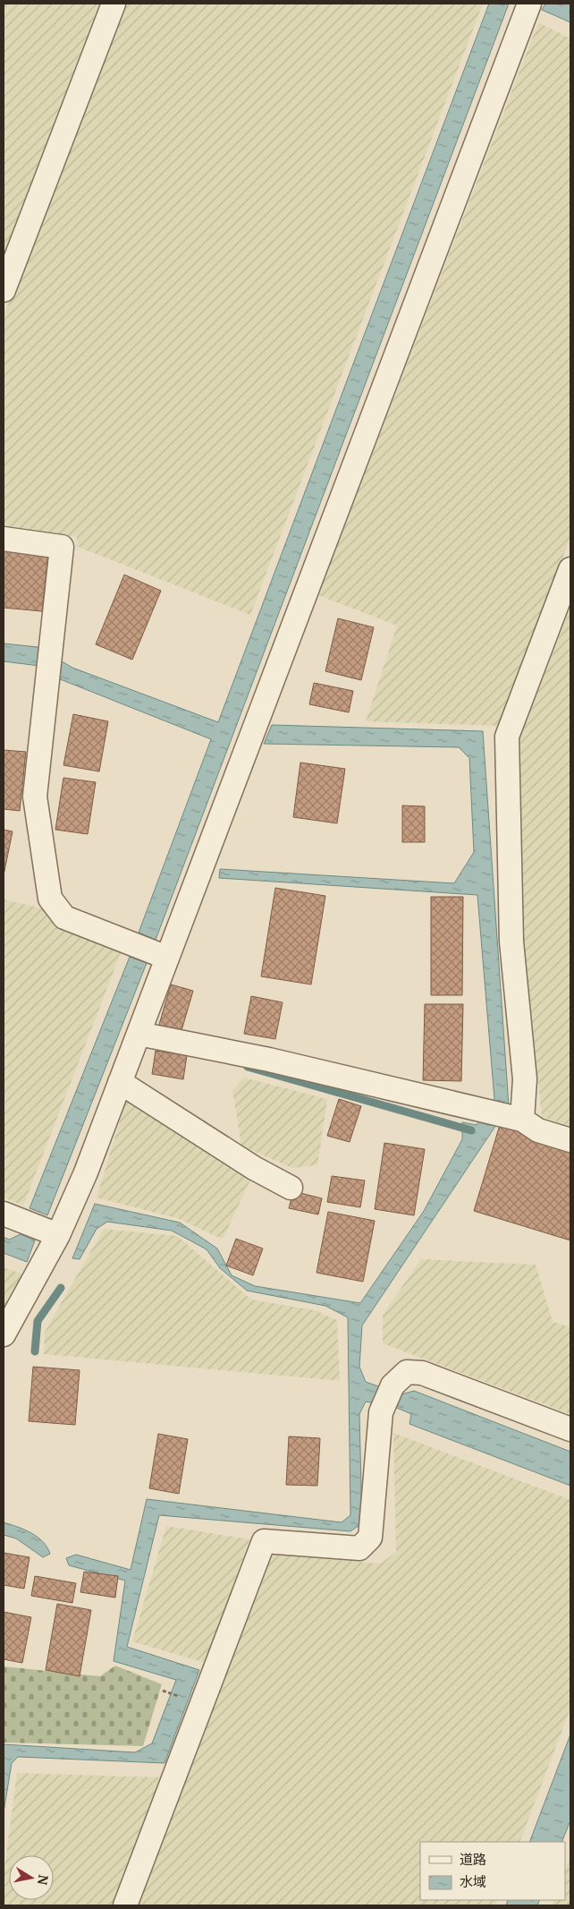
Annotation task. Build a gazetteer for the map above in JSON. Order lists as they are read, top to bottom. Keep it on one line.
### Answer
{"legend":["道路","水域"],"north":"right"}
